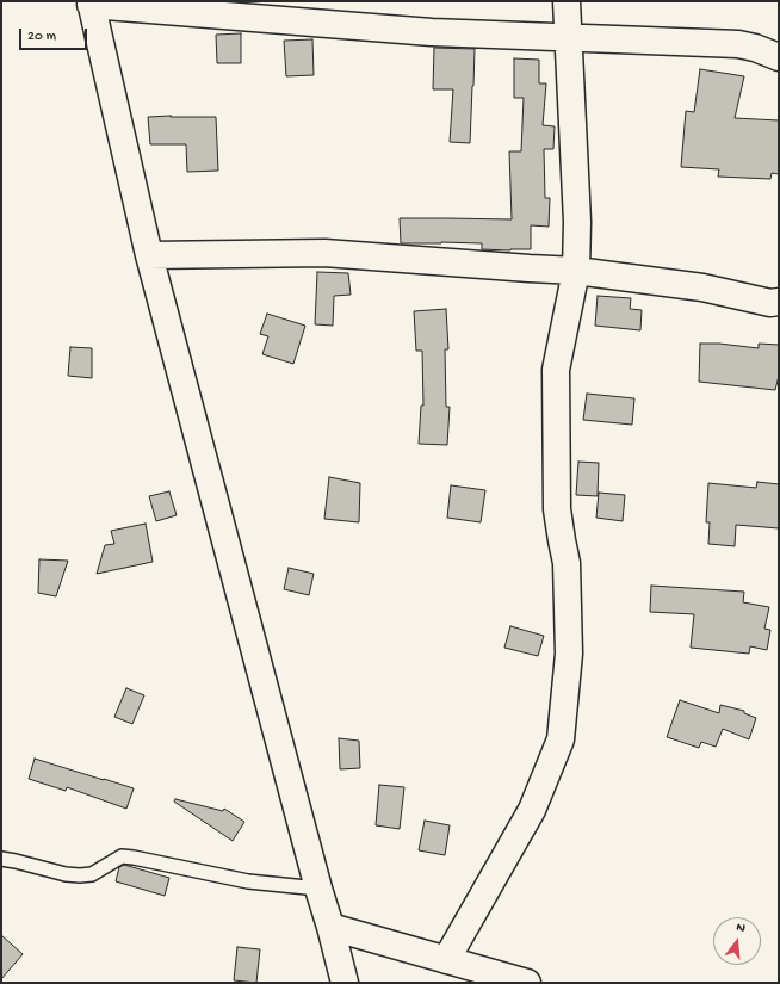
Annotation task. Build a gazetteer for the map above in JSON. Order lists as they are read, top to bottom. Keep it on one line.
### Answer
{"scale_bar":"20 m","north":"top"}
